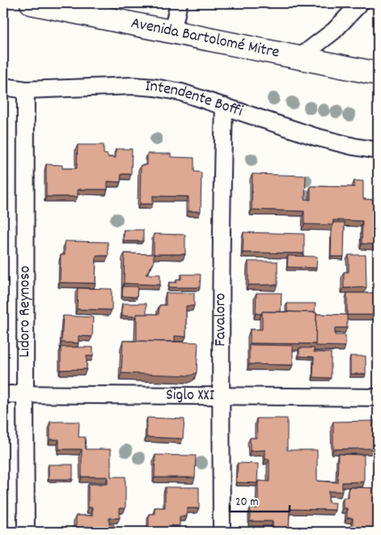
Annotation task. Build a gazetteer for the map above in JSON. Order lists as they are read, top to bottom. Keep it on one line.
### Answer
{"streets":{"main road":["Avenida Bartolomé Mitre"],"street":["Intendente Boffi","Lidoro Reynoso","Favaloro","Siglo XXI"]},"crossings":[["Intendente Boffi","Lidoro Reynoso"],["Intendente Boffi","Favaloro"],["Lidoro Reynoso","Siglo XXI"],["Favaloro","Siglo XXI"]],"scale_bar":"20 m"}
